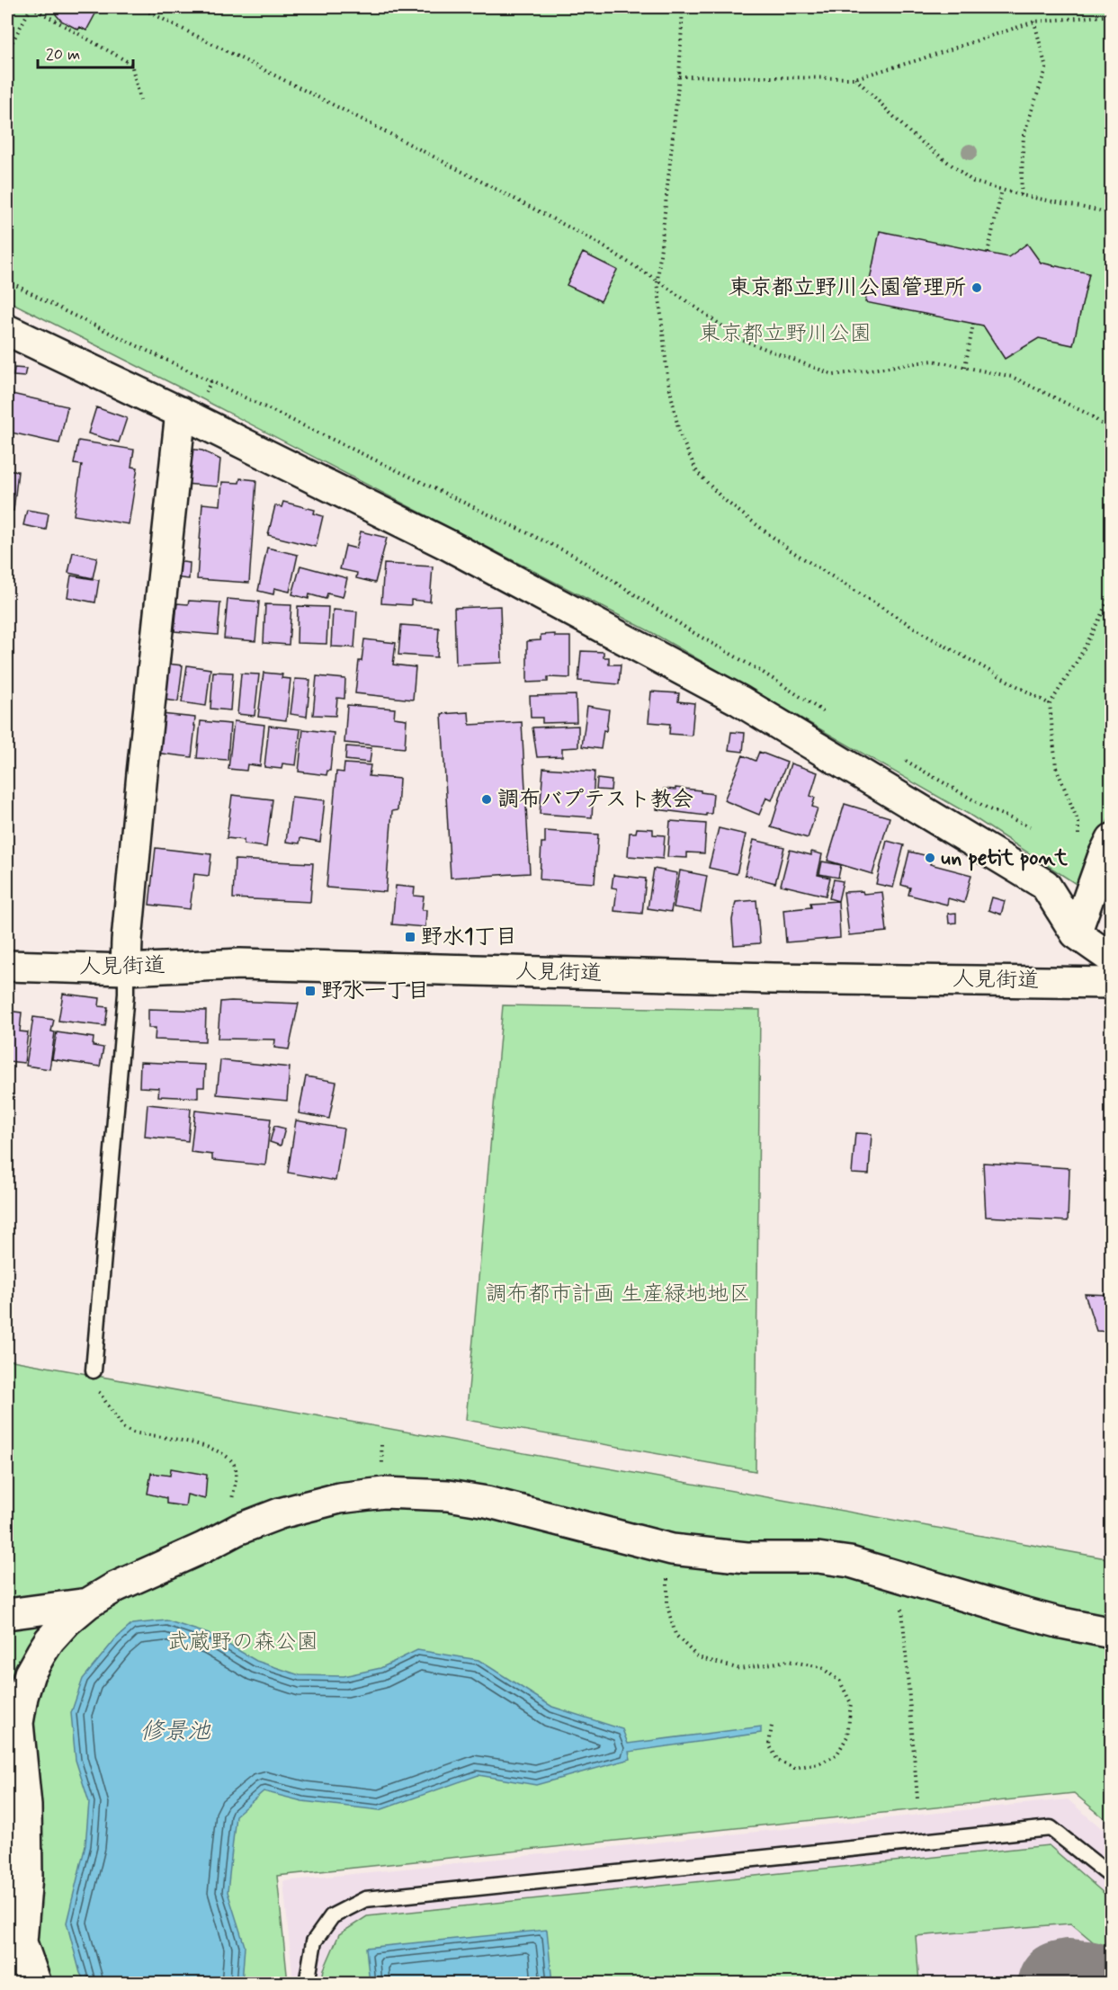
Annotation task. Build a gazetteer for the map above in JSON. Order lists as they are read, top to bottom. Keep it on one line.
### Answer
{"streets":{"street":["人見街道"]},"water":["修景池"],"parks":["東京都立野川公園","調布都市計画 生産緑地地区","武蔵野の森公園"],"places":{"other":["東京都立野川公園管理所","調布バプテスト教会","un petit pont"],"transit":["野水1丁目","野水一丁目"]},"scale_bar":"20 m"}
